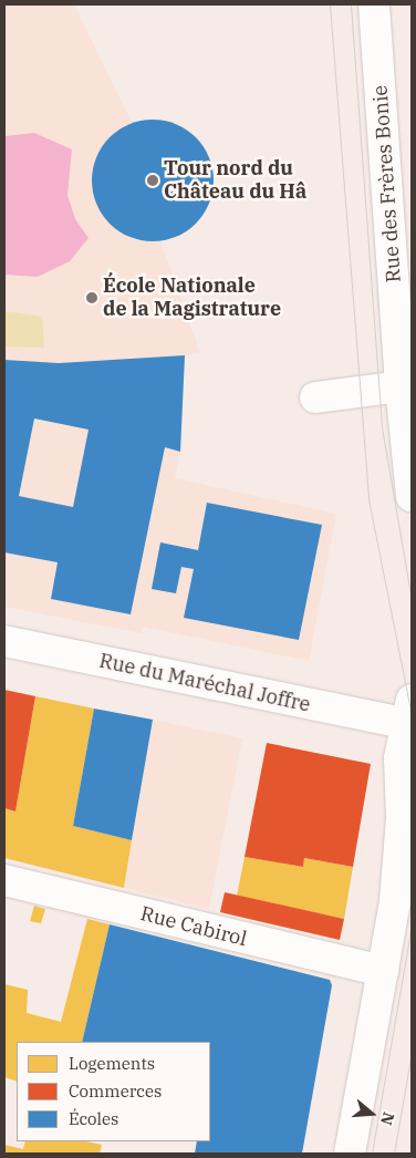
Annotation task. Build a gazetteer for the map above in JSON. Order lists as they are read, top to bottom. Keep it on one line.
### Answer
{"streets":{"street":["Rue des Frères Bonie","Rue du Maréchal Joffre","Rue Cabirol"]},"places":["Tour nord du Château du Hâ","École Nationale de la Magistrature"],"legend":["Logements","Commerces","Écoles"],"north":"right"}
